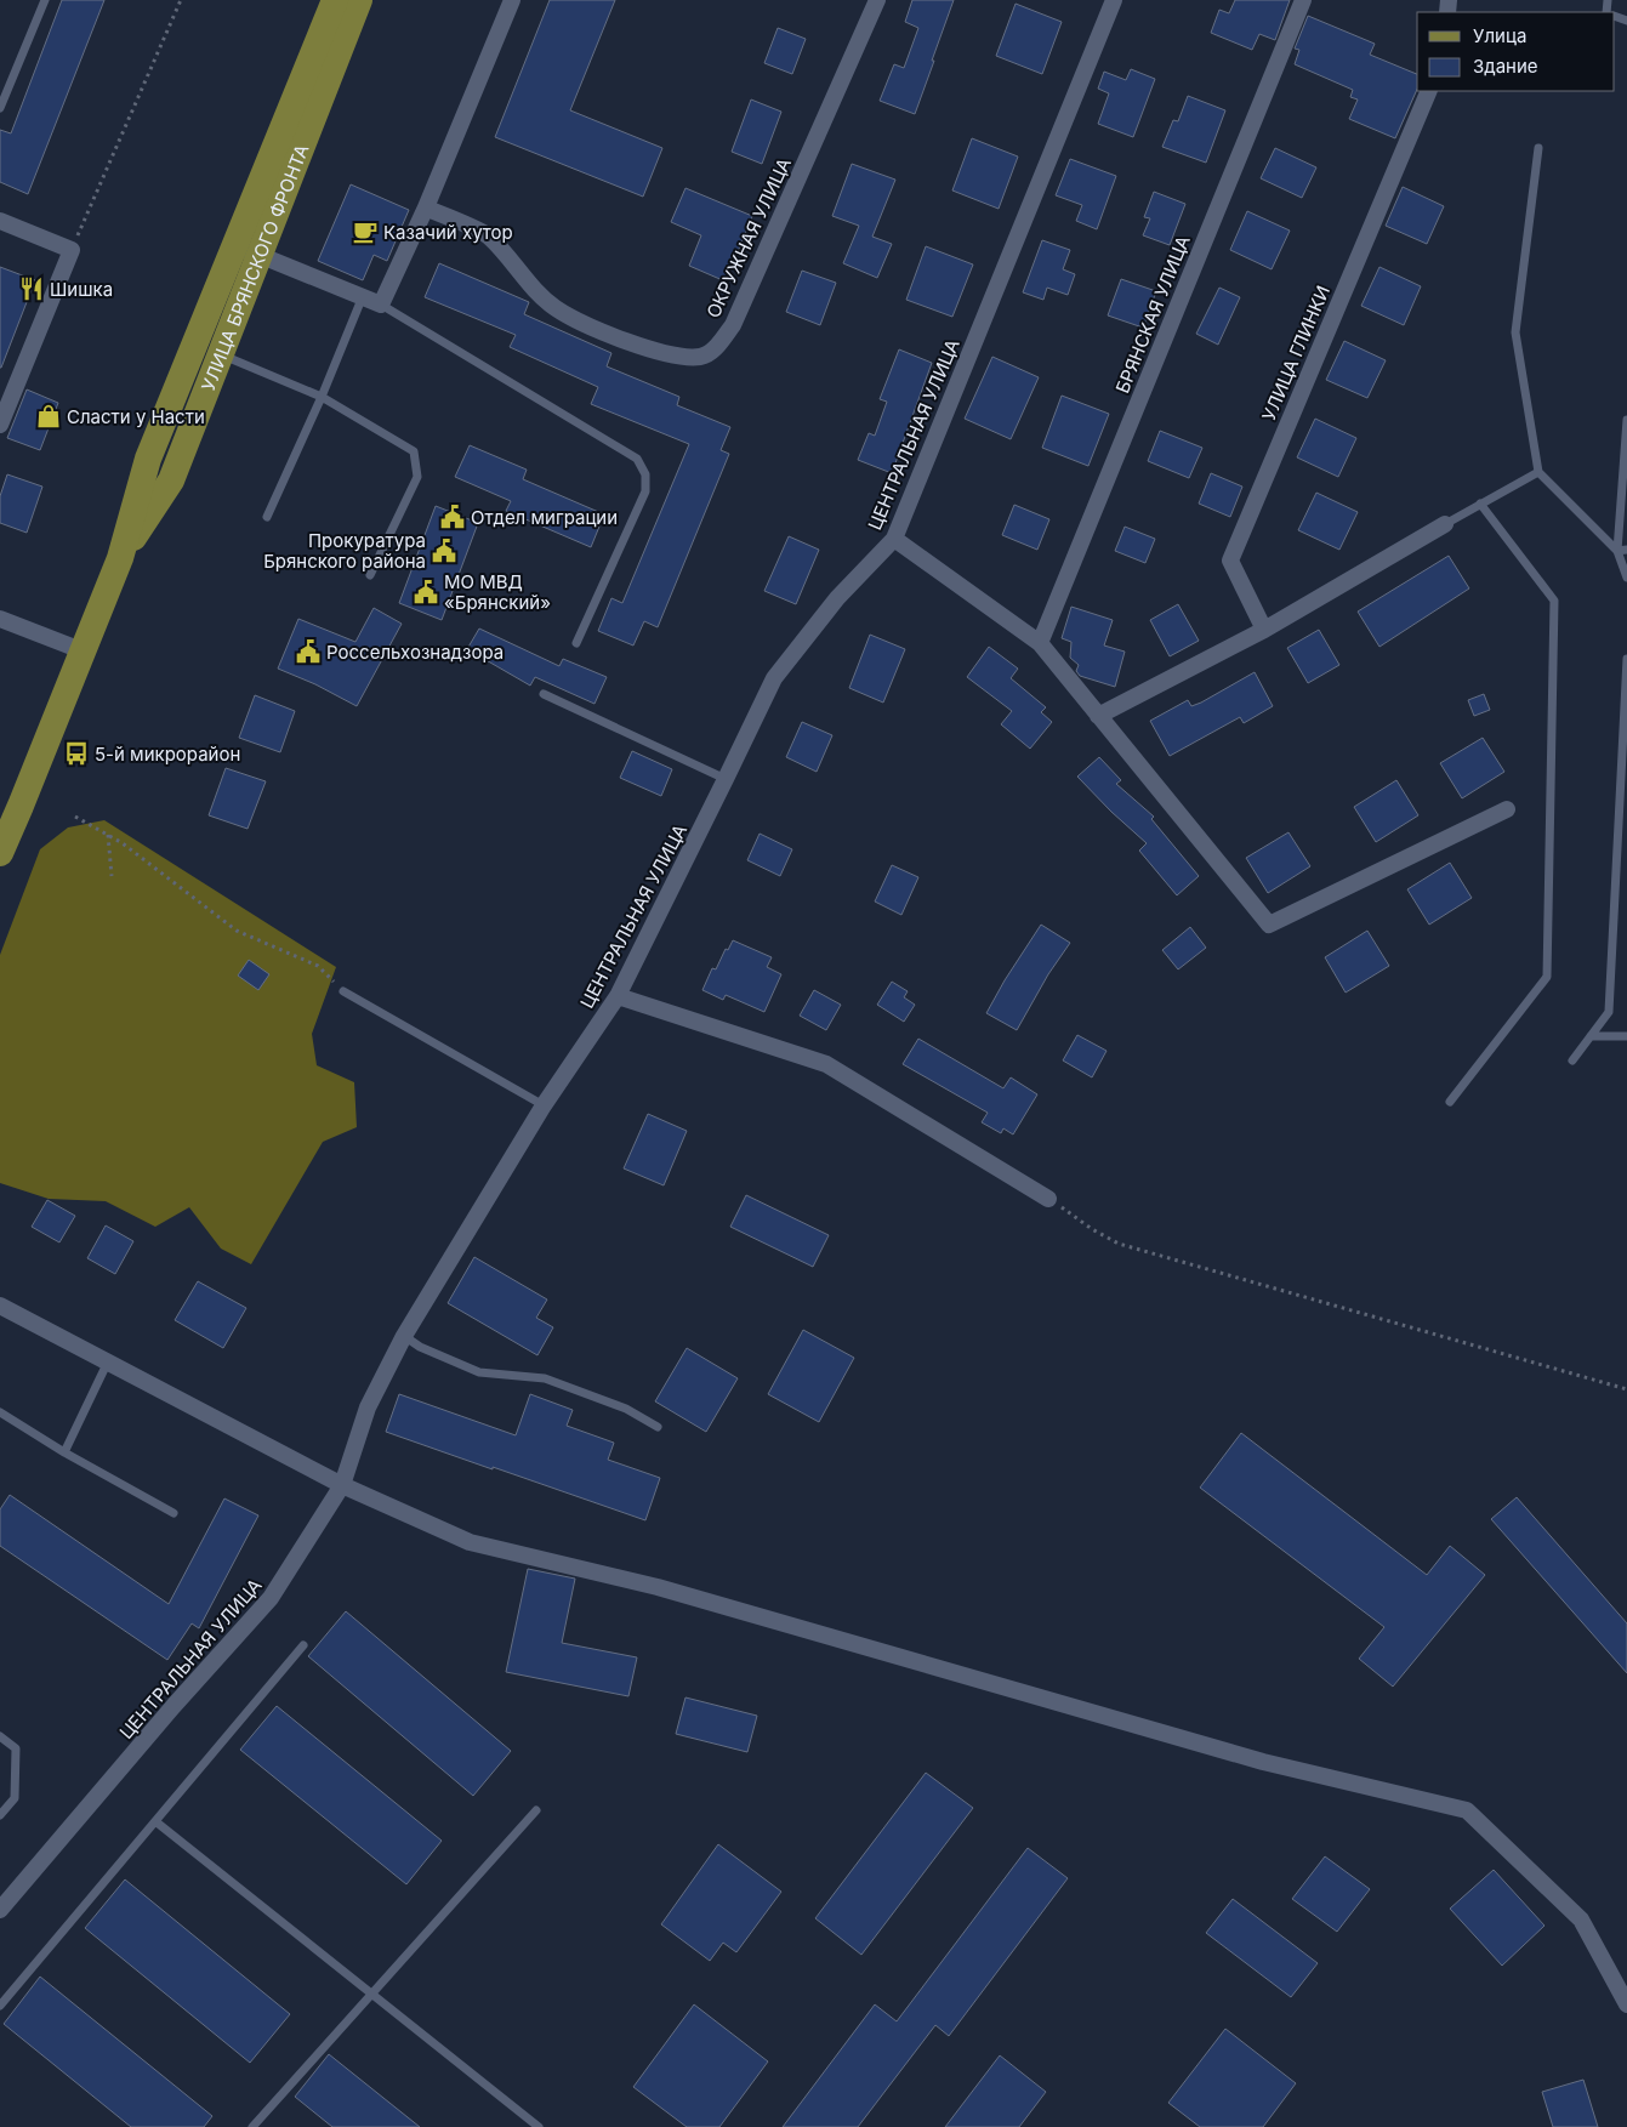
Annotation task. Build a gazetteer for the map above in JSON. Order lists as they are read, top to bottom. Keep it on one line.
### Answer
{"streets":{"main road":["УЛИЦА БРЯНСКОГО ФРОНТА"],"street":["ОКРУЖНАЯ УЛИЦА","БРЯНСКАЯ УЛИЦА","УЛИЦА ГЛИНКИ","ЦЕНТРАЛЬНАЯ УЛИЦА"]},"places":{"cafe":["Казачий хутор"],"restaurant":["Шишка"],"shop":["Сласти у Насти"],"public building":["Отдел миграции","Прокуратура Брянского района","МО МВД «Брянский»","Россельхознадзора"],"bus stop":["5-й микрорайон"]},"legend":["Улица","Здание"]}
